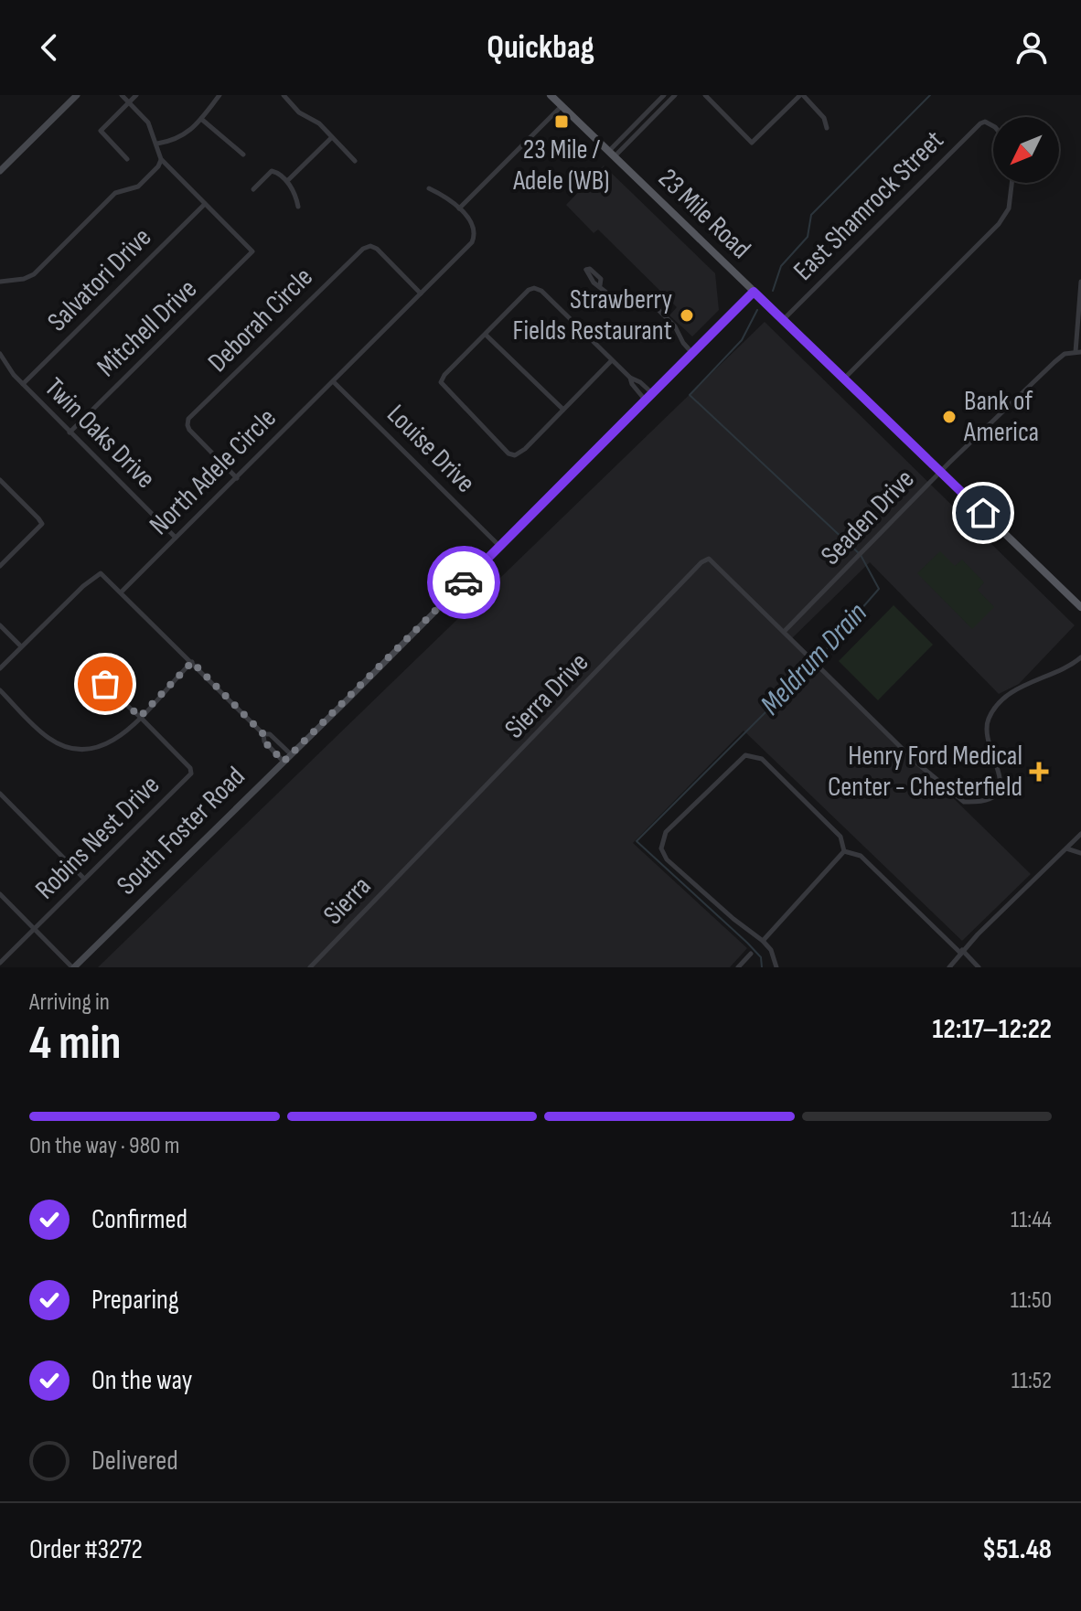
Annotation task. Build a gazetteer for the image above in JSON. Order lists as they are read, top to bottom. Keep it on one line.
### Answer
{"streets":{"main road":["23 Mile Road"],"street":["East Shamrock Street","Salvatori Drive","Deborah Circle","Mitchell Drive","Twin Oaks Drive","Louise Drive","North Adele Circle","Seaden Drive","Sierra Drive","South Foster Road","Robins Nest Drive","Sierra"]},"crossings":[["East Shamrock Street","23 Mile Road"],["23 Mile Road","Seaden Drive"],["23 Mile Road","South Foster Road"],["Salvatori Drive","Mitchell Drive"],["Salvatori Drive","Twin Oaks Drive"],["Deborah Circle","North Adele Circle"],["Mitchell Drive","Twin Oaks Drive"],["Twin Oaks Drive","North Adele Circle"],["Louise Drive","North Adele Circle"],["Louise Drive","South Foster Road"],["Seaden Drive","Sierra Drive"],["Sierra Drive","Sierra"]],"water":["Meldrum Drain"],"places":{"transit":["23 Mile / Adele (WB)"],"other":["Strawberry Fields Restaurant","Bank of America"],"health":["Henry Ford Medical Center - Chesterfield"]},"north":"bottom left","page":{"header":"Quickbag","heading":["4 min","Arriving in","12:17–12:22"],"panel":["Order #3272","$51.48"],"bar":"On the way · 980 m","list":[["Confirmed","11:44"],["Preparing","11:50"],["On the way","11:52"],"Delivered"]}}
